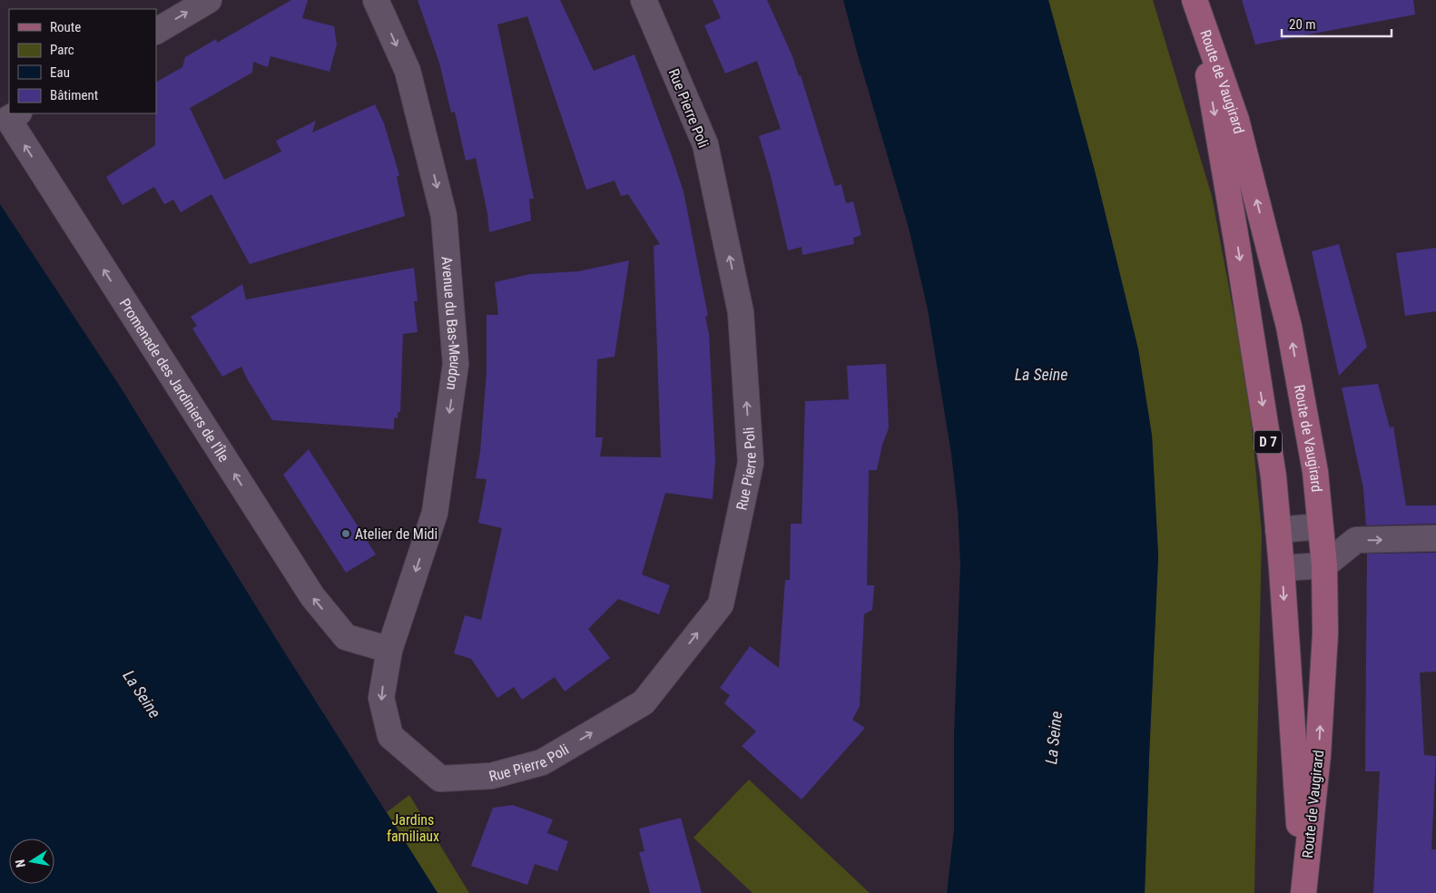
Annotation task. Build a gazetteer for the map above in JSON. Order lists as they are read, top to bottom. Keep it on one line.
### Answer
{"streets":{"main road":["Route de Vaugirard","D 7"],"street":["Rue Pierre Poli","Avenue du Bas-Meudon","Promenade des Jardiniers de l'Île"]},"crossings":[["Rue Pierre Poli","Avenue du Bas-Meudon"],["Avenue du Bas-Meudon","Promenade des Jardiniers de l'Île"]],"one_way":["Rue Pierre Poli","Avenue du Bas-Meudon","Promenade des Jardiniers de l'Île"],"water":["La Seine"],"parks":["Jardins familiaux"],"places":["Atelier de Midi"],"legend":["Route","Parc","Eau","Bâtiment"],"scale_bar":"20 m","north":"left"}
